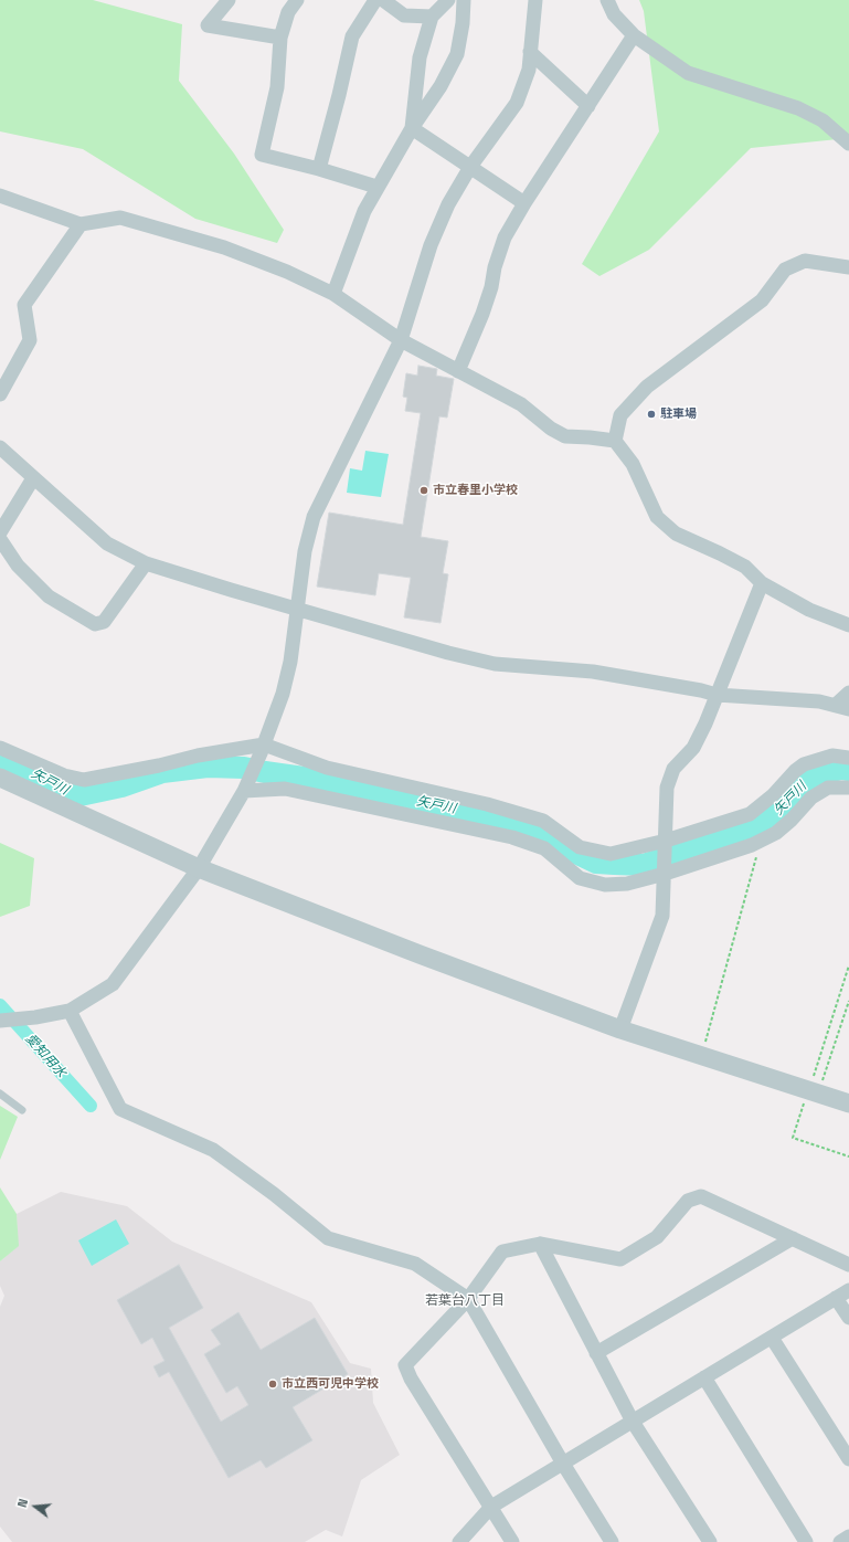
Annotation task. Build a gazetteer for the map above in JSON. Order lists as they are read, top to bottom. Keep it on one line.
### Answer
{"districts":["若葉台八丁目"],"water":["矢戸川","愛知用水"],"places":["駐車場","市立春里小学校","市立西可児中学校"],"north":"left"}
